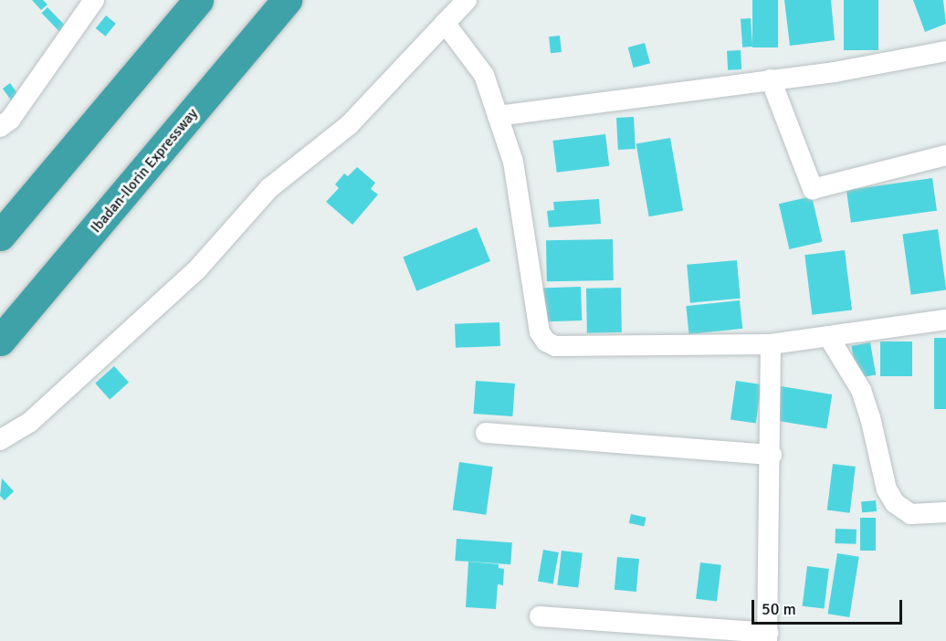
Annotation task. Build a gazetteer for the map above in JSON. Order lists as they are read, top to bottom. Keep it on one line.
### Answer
{"streets":{"highway":["Ibadan-Ilorin Expressway"]},"scale_bar":"50 m"}
